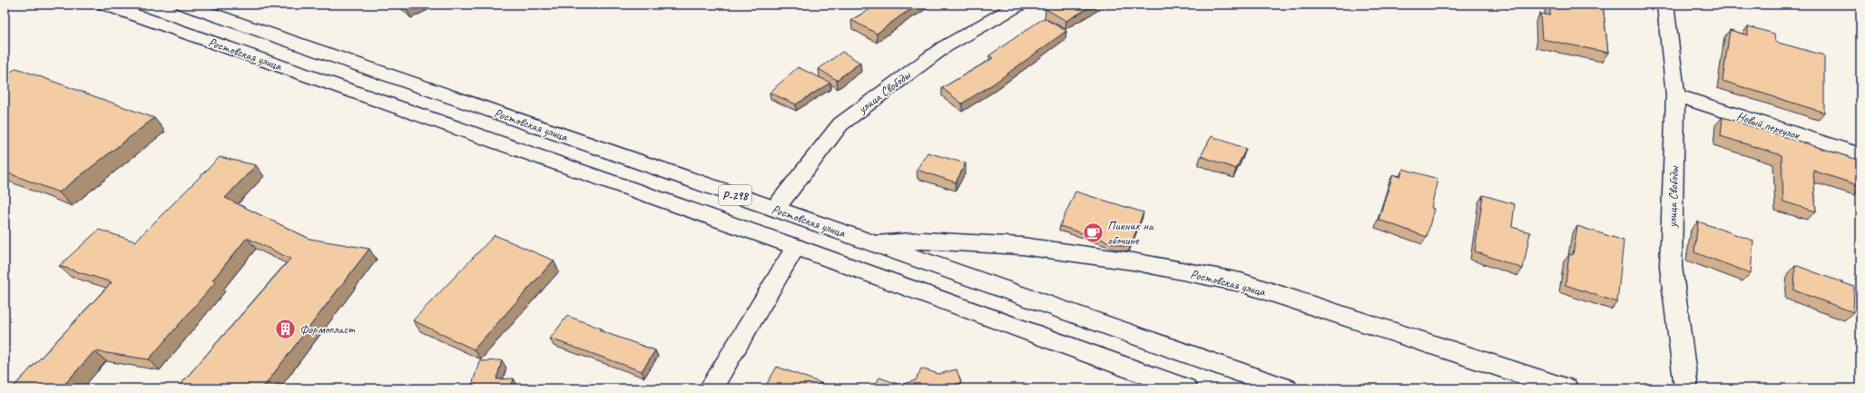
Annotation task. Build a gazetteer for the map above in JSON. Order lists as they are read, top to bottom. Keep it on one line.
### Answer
{"streets":{"main road":["Ростовская улица","улица Свободы","Новый переулок","Р-298"]},"crossings":[["Ростовская улица","улица Свободы"],["улица Свободы","Новый переулок"]],"places":{"cafe":["Пикник на обочине"],"building":["Формопласт"]}}
